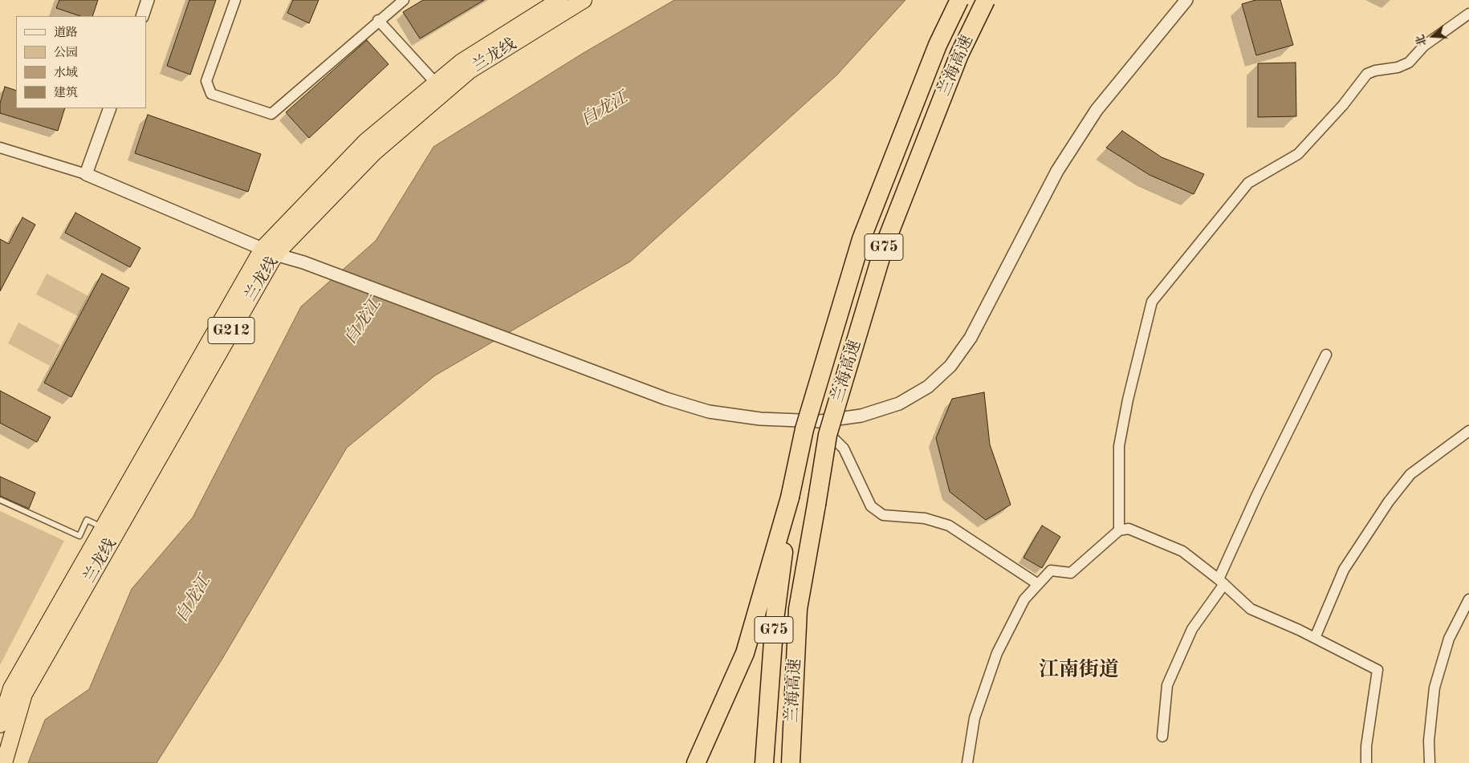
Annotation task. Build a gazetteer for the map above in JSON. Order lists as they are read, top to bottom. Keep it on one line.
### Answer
{"streets":{"highway":["兰龙线","兰海高速","G75","G212"]},"districts":["江南街道"],"water":["白龙江"],"legend":["道路","公园","水域","建筑"],"north":"left"}
